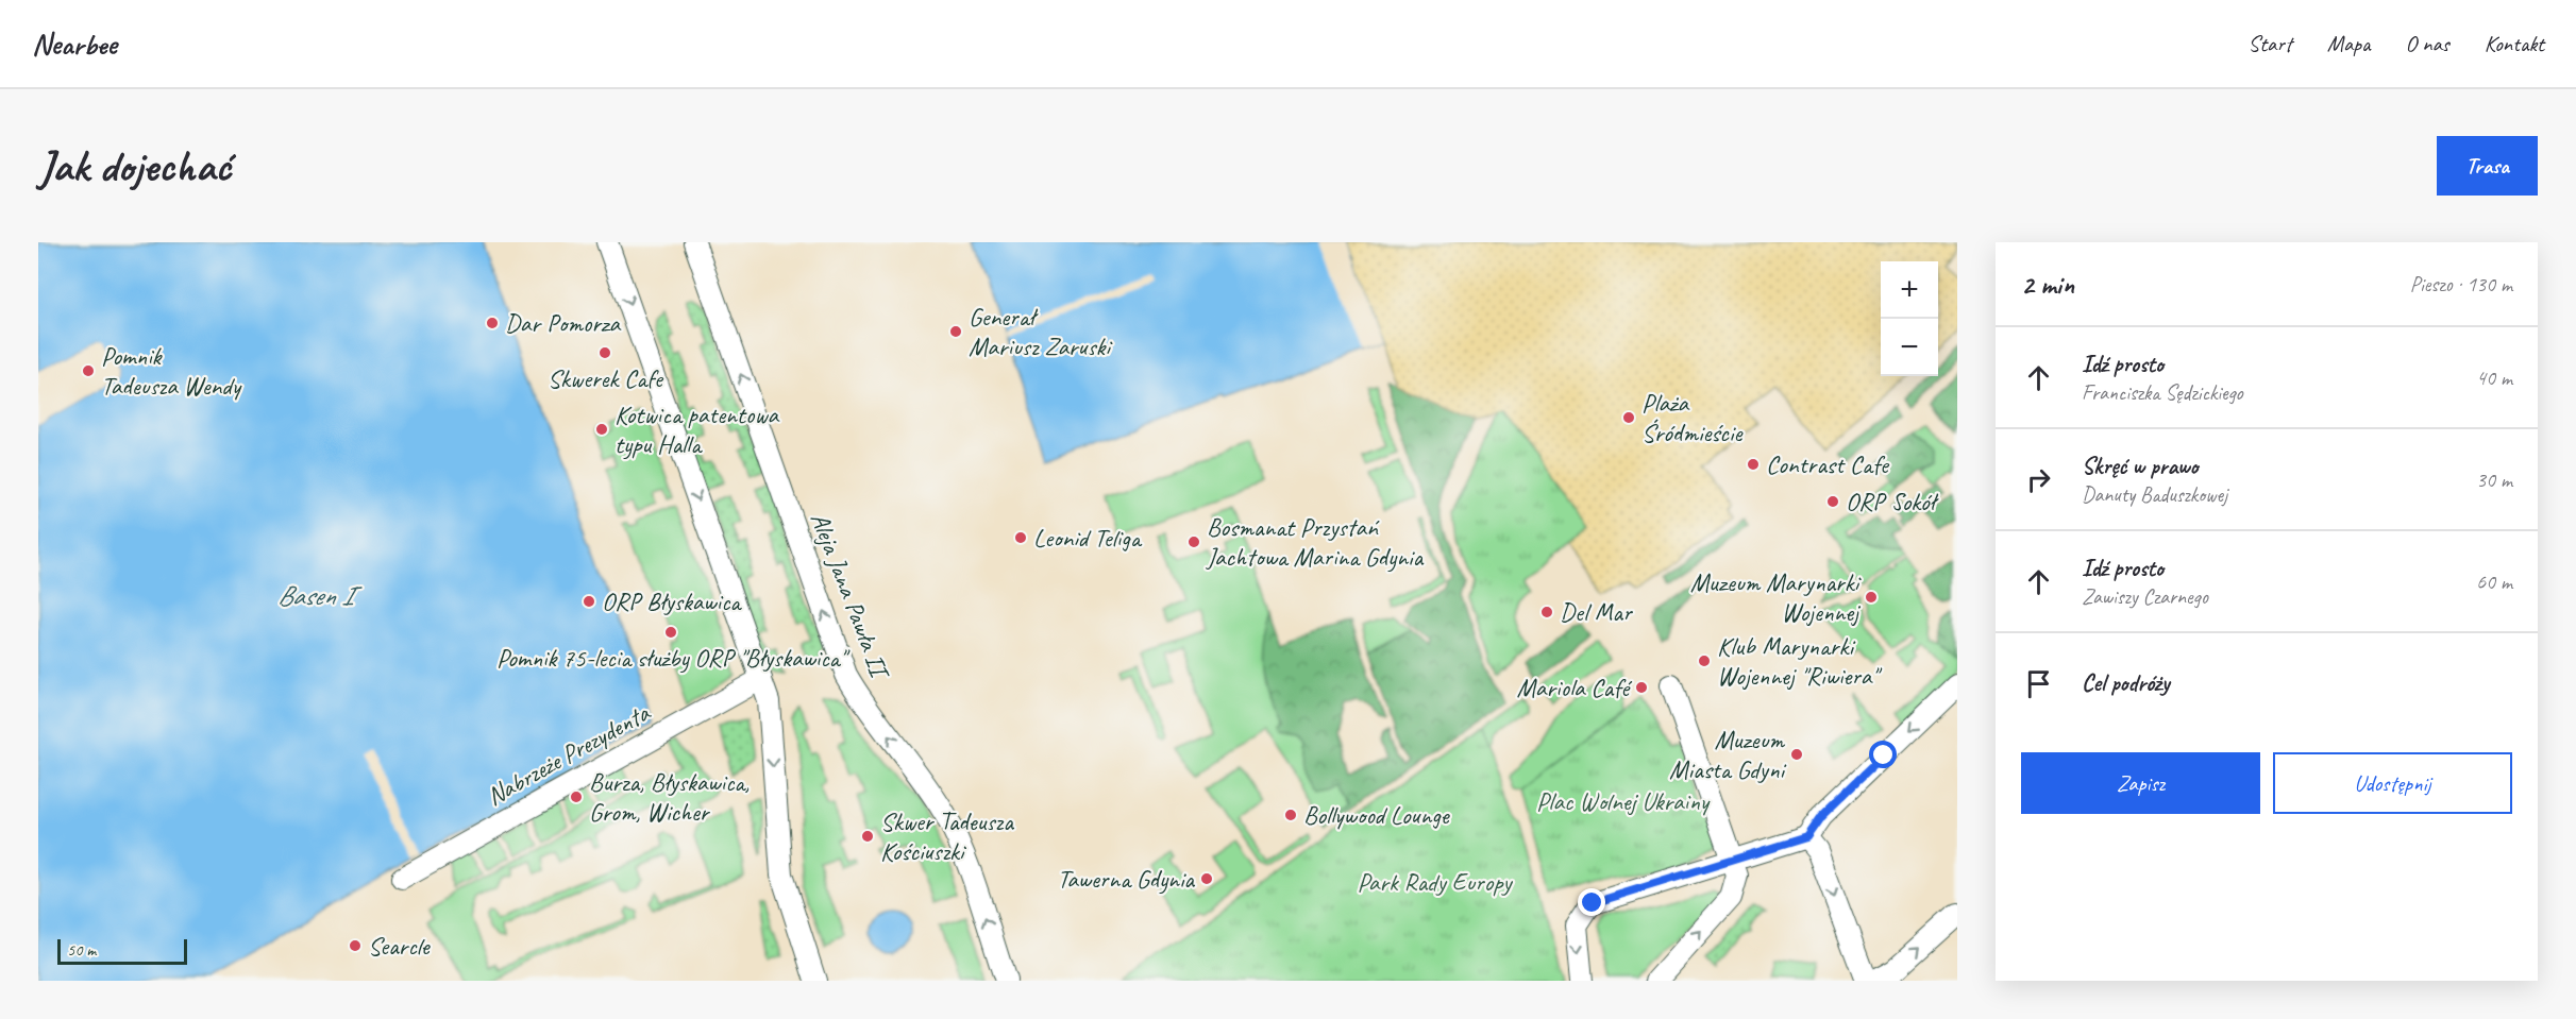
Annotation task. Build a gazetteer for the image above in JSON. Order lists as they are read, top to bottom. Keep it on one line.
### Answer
{"streets":{"street":["Aleja Jana Pawła II","Nabrzeże Prezydenta"]},"water":["Basen I"],"parks":["Plac Wolnej Ukrainy","Park Rady Europy"],"places":["Dar Pomorza","Generał Mariusz Zaruski","Skwerek Cafe","Pomnik Tadeusza Wendy","Plaża Śródmieście","Kotwica patentowa typu Halla","Contrast Cafe","ORP Sokół","Leonid Teliga","Bosmanat Przystań Jachtowa Marina Gdynia","Muzeum Marynarki Wojennej","ORP Błyskawica","Del Mar","Pomnik 75-lecia służby ORP \"Błyskawica\"","Klub Marynarki Wojennej \"Riwiera\"","Mariola Café","Muzeum Miasta Gdyni","Burza, Błyskawica, Grom, Wicher","Bollywood Lounge","Skwer Tadeusza Kościuszki","Tawerna Gdynia","Searcle"],"scale_bar":"50 m","page":{"header":"Nearbee","nav":["Start","Mapa","O nas","Kontakt"],"buttons":["Trasa",["Zapisz","Udostępnij"]],"title":"Jak dojechać","heading":["2 min","Pieszo · 130 m"],"map_buttons":["+","−"],"list":[["Idź prosto","Franciszka Sędzickiego","40 m"],["Skręć w prawo","Danuty Baduszkowej","30 m"],["Idź prosto","Zawiszy Czarnego","60 m"],"Cel podróży"],"scale":"50 m"}}
